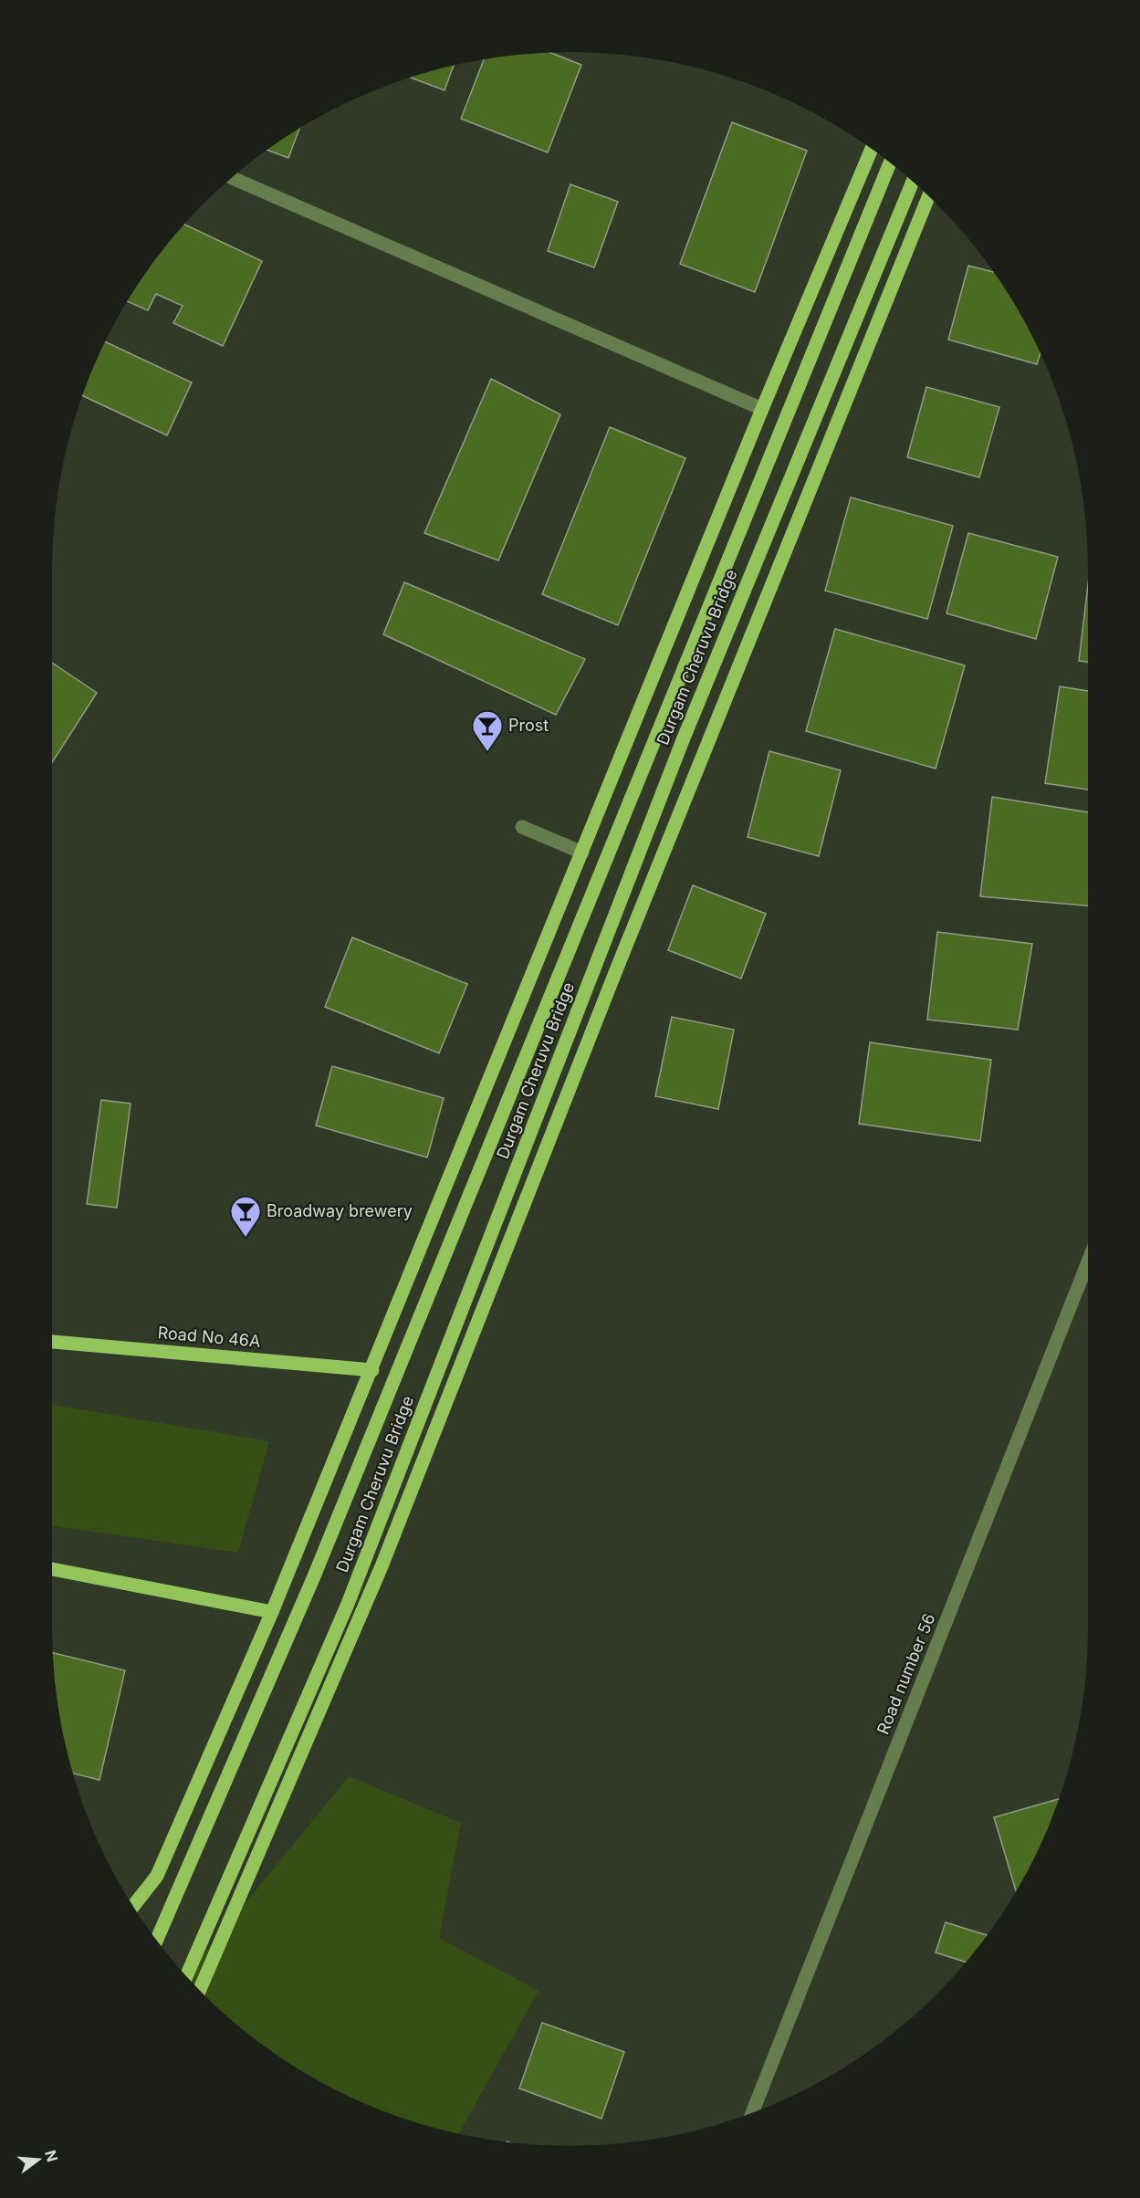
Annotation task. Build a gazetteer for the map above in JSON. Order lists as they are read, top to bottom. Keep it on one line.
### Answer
{"streets":{"main road":["Durgam Cheruvu Bridge","Road No 46A"],"street":["Road number 56"]},"places":{"bar":["Prost","Broadway brewery"]},"north":"right"}
